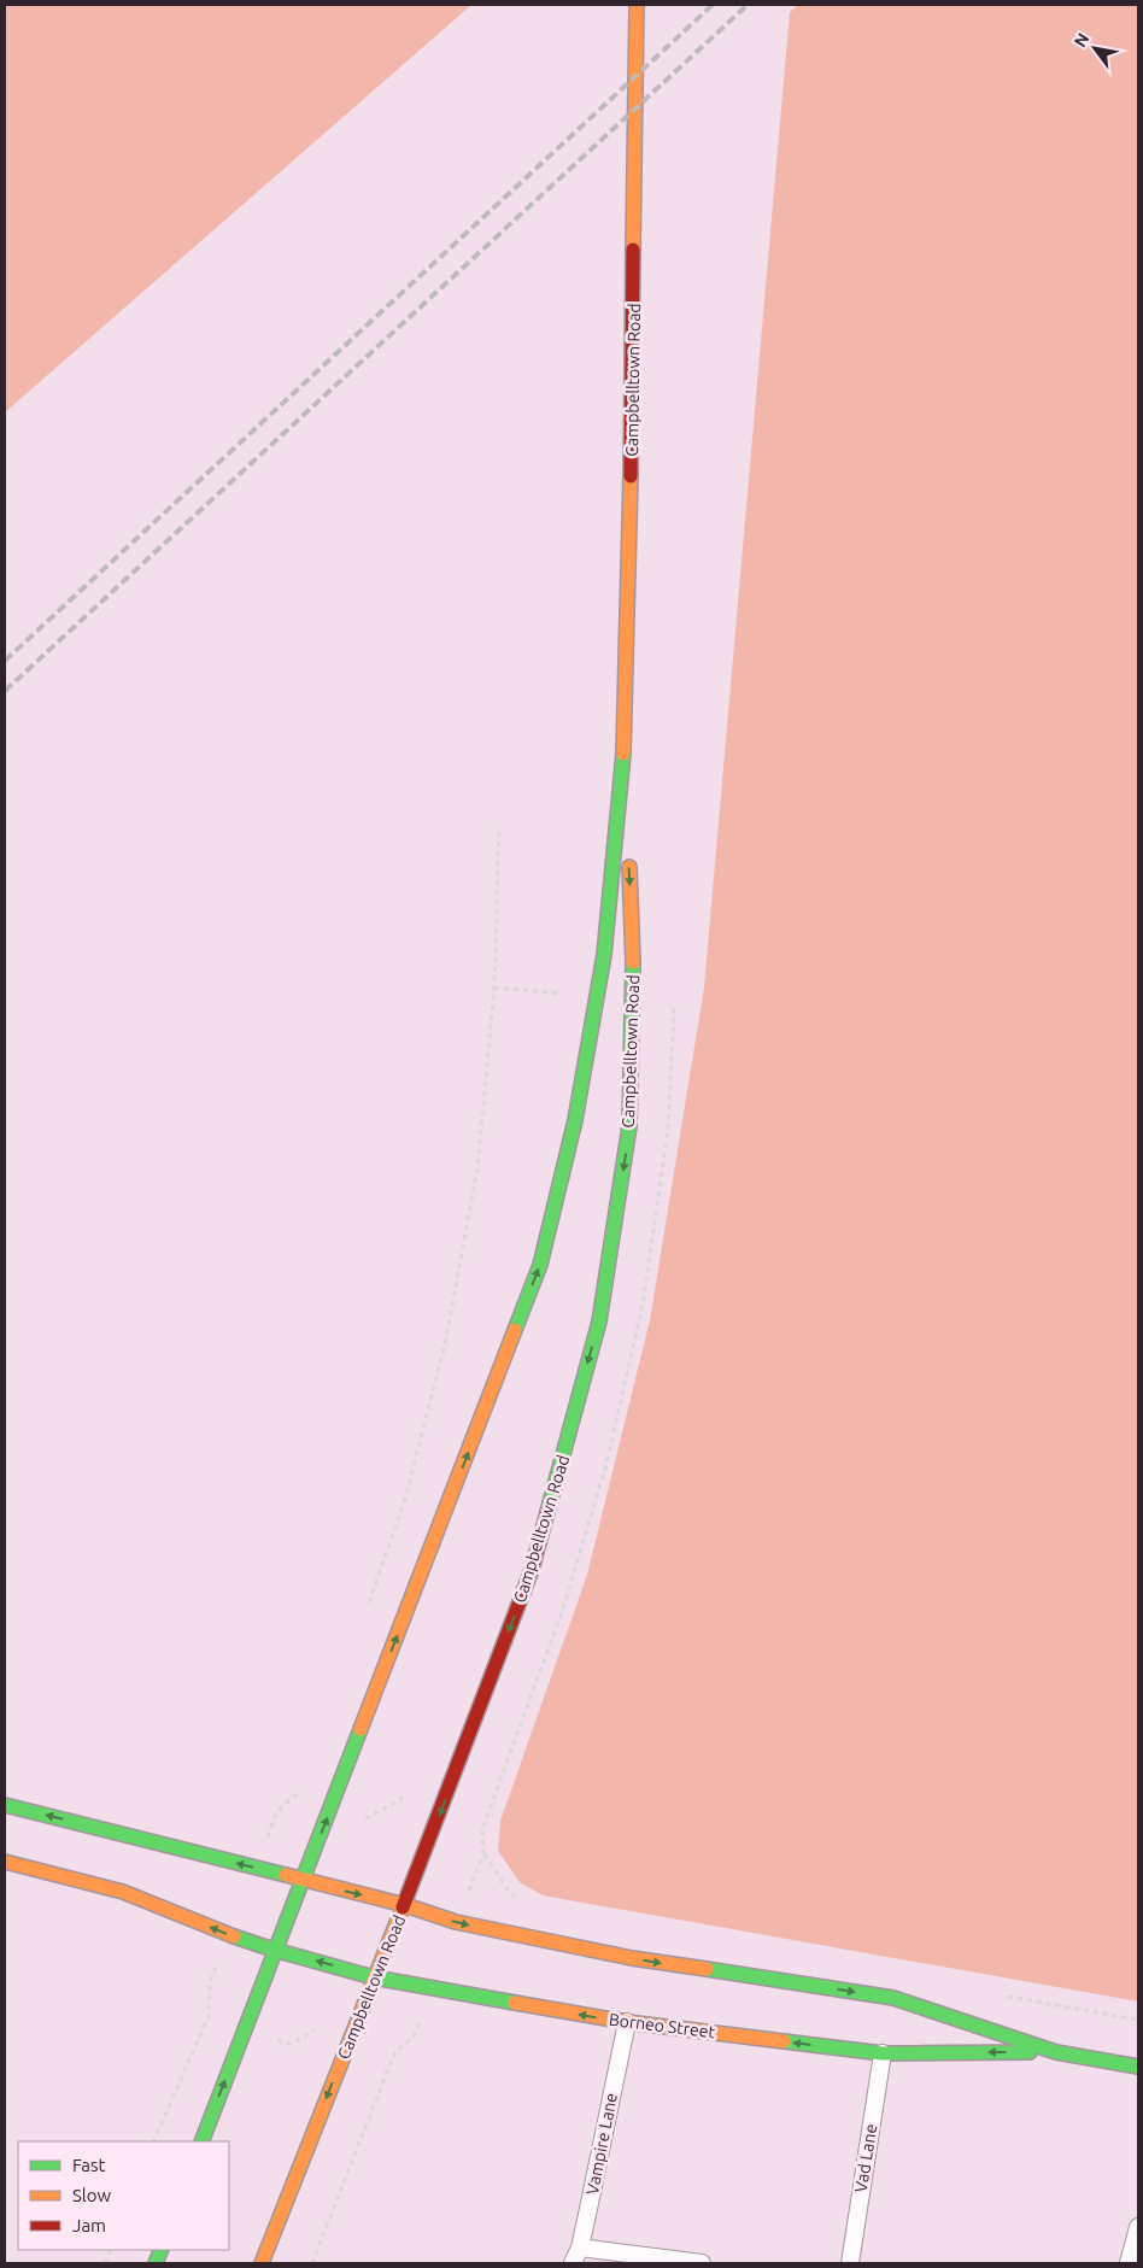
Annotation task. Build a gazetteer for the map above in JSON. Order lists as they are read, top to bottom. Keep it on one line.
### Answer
{"streets":{"main road":["Campbelltown Road","Borneo Street"],"lane":["Vampire Lane","Vad Lane"]},"crossings":[["Campbelltown Road","Borneo Street"],["Borneo Street","Vampire Lane"],["Borneo Street","Vad Lane"]],"legend":["Fast","Slow","Jam"],"north":"top left"}
